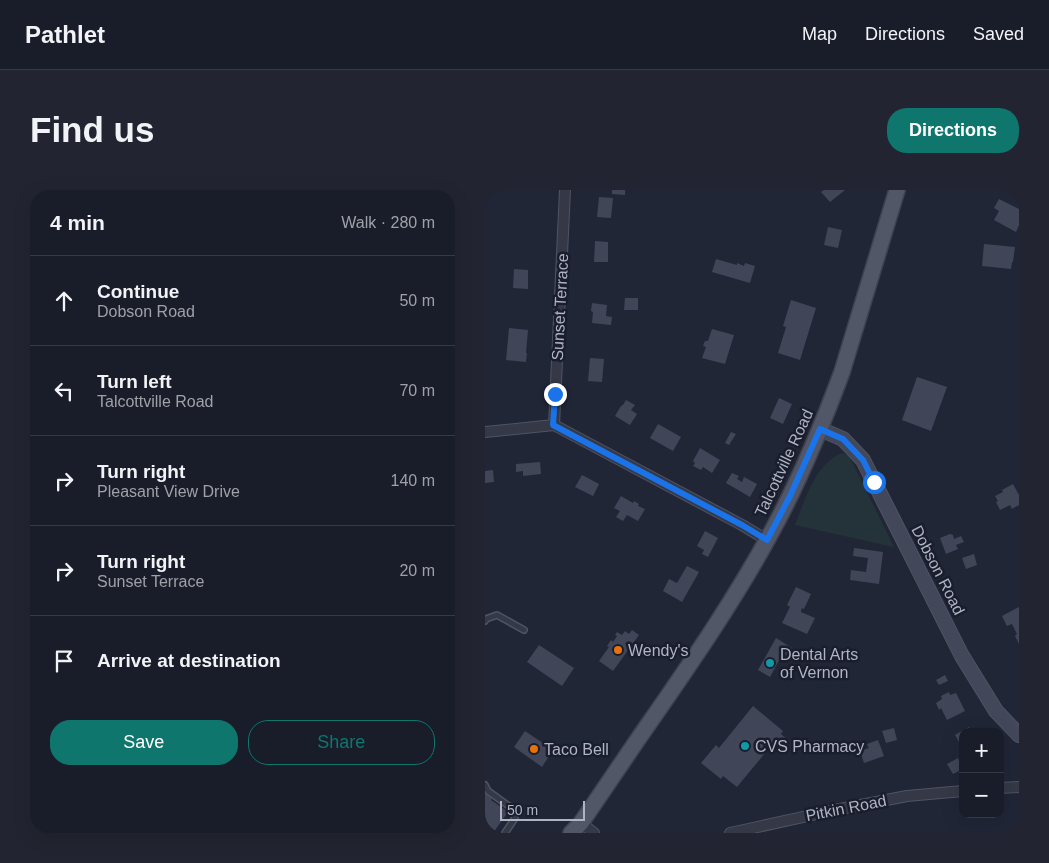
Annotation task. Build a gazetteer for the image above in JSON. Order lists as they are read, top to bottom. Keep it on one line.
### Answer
{"streets":{"main road":["Talcottville Road"],"street":["Sunset Terrace","Dobson Road","Pitkin Road"]},"crossings":[["Talcottville Road","Dobson Road"]],"places":["Wendy's","Dental Arts of Vernon","CVS Pharmacy","Taco Bell"],"scale_bar":"50 m","page":{"header":"Pathlet","nav":["Map","Directions","Saved"],"buttons":["Directions",["Save","Share"]],"title":"Find us","heading":["4 min","Walk · 280 m"],"list":[["Continue","Dobson Road","50 m"],["Turn left","Talcottville Road","70 m"],["Turn right","Pleasant View Drive","140 m"],["Turn right","Sunset Terrace","20 m"],"Arrive at destination"],"map_buttons":["+","−"],"scale":"50 m"}}
